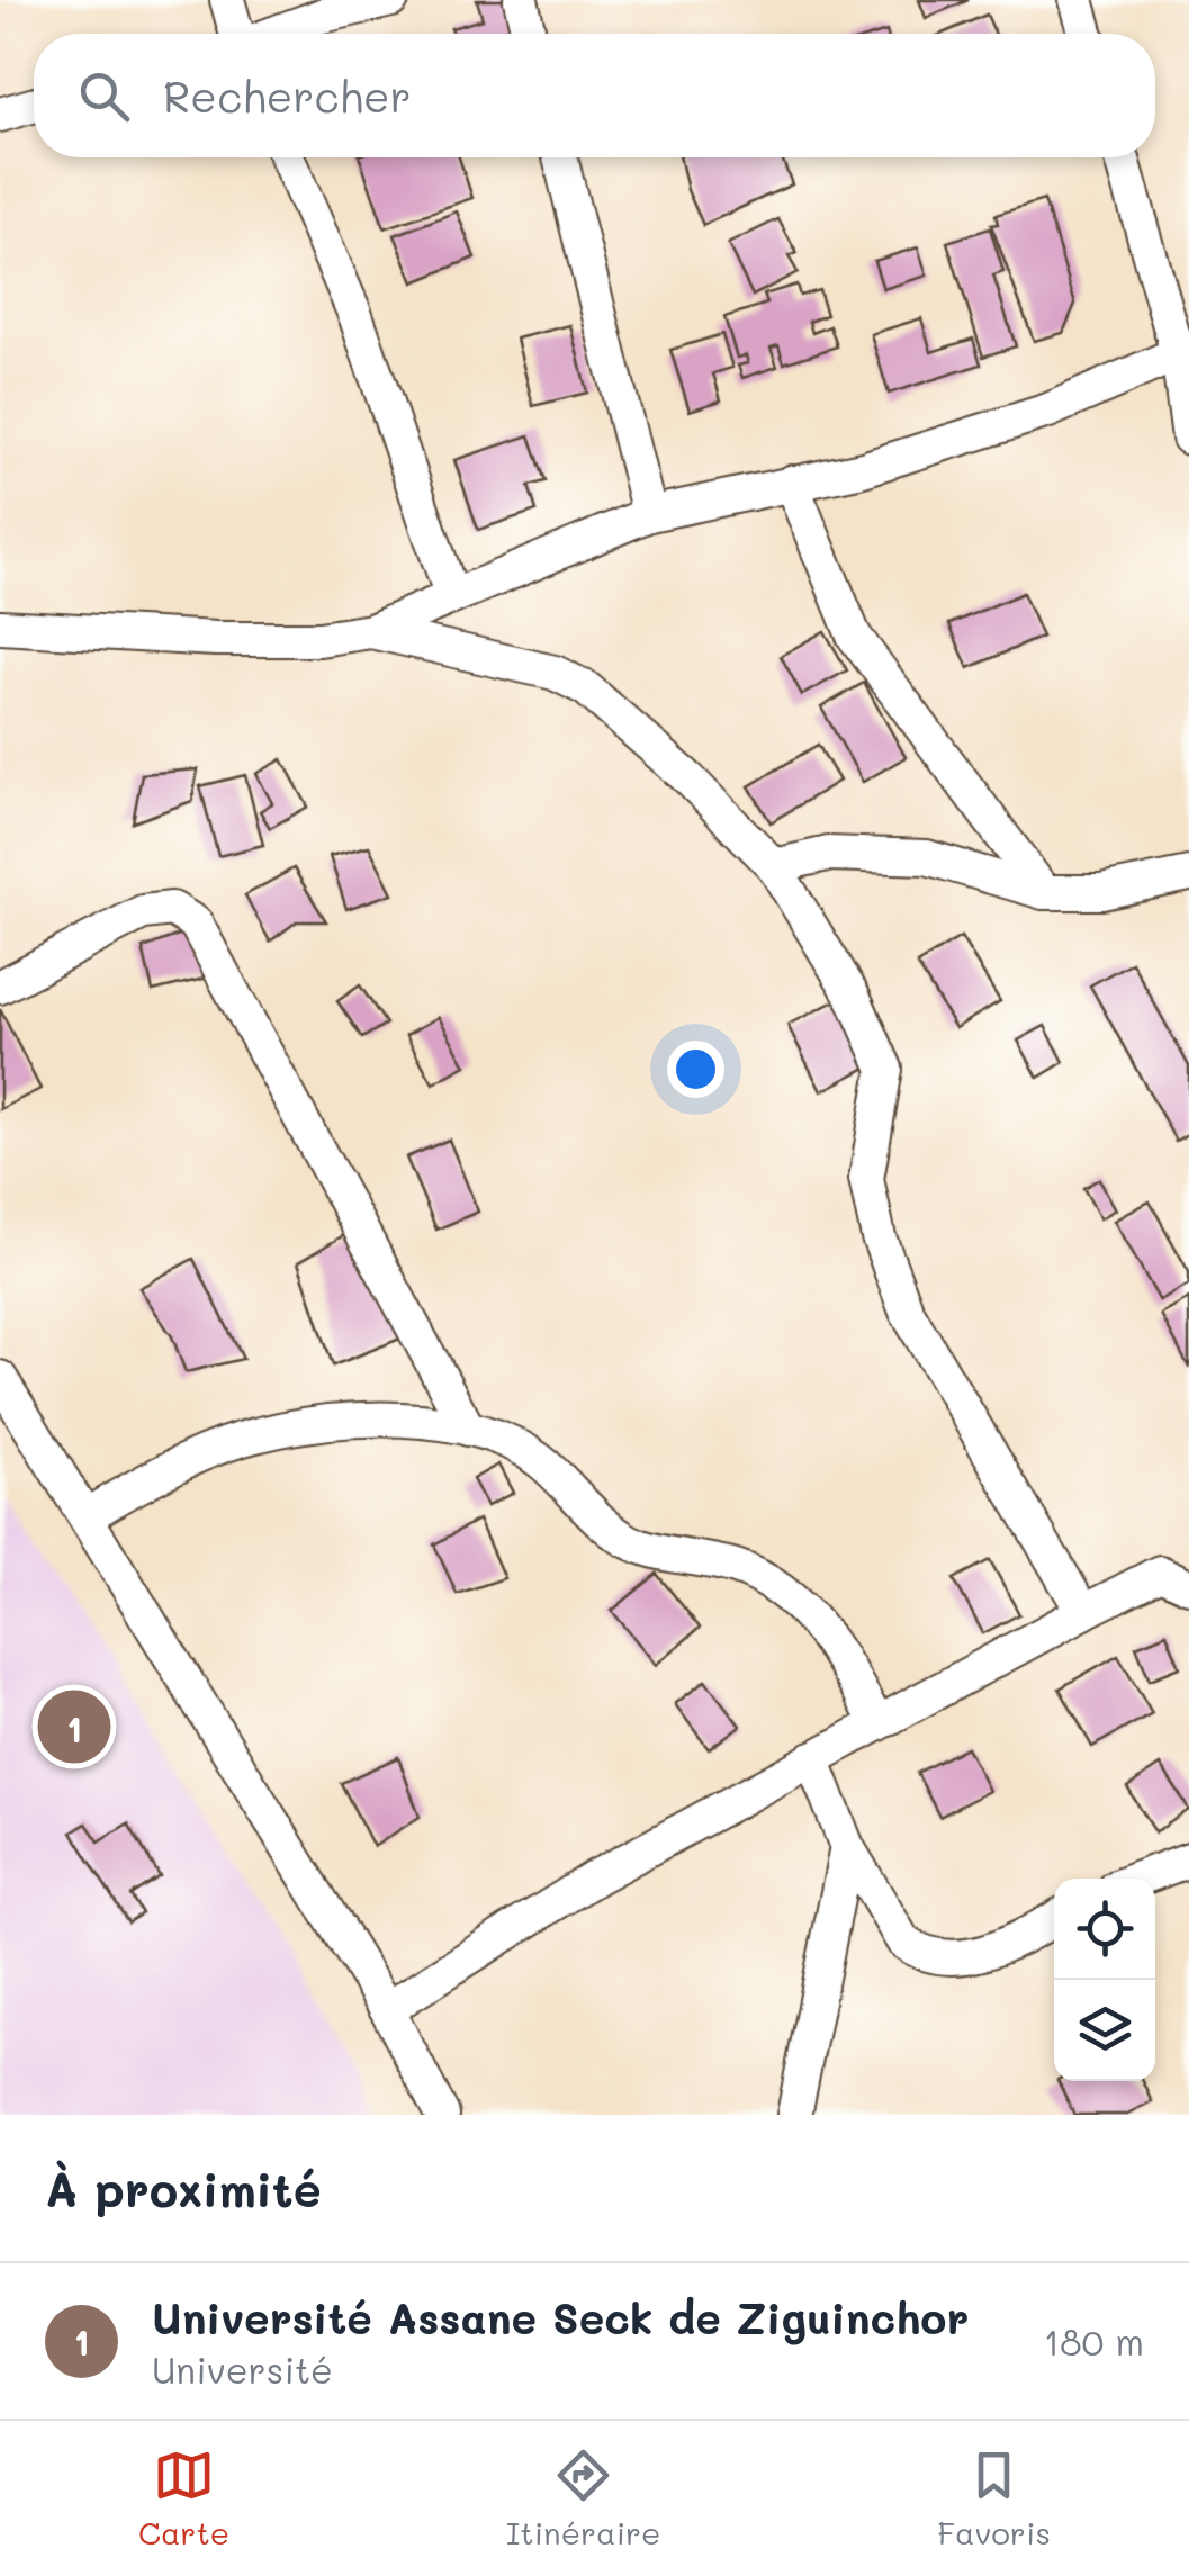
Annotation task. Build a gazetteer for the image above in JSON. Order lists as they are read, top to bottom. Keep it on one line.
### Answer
{"page":{"search":"Rechercher","pins":"1","heading":"À proximité","list":[{"mark":"1","name":"Université Assane Seck de Ziguinchor","note":"Université","value":"180 m"}],"nav":["Carte","Itinéraire","Favoris"]}}
